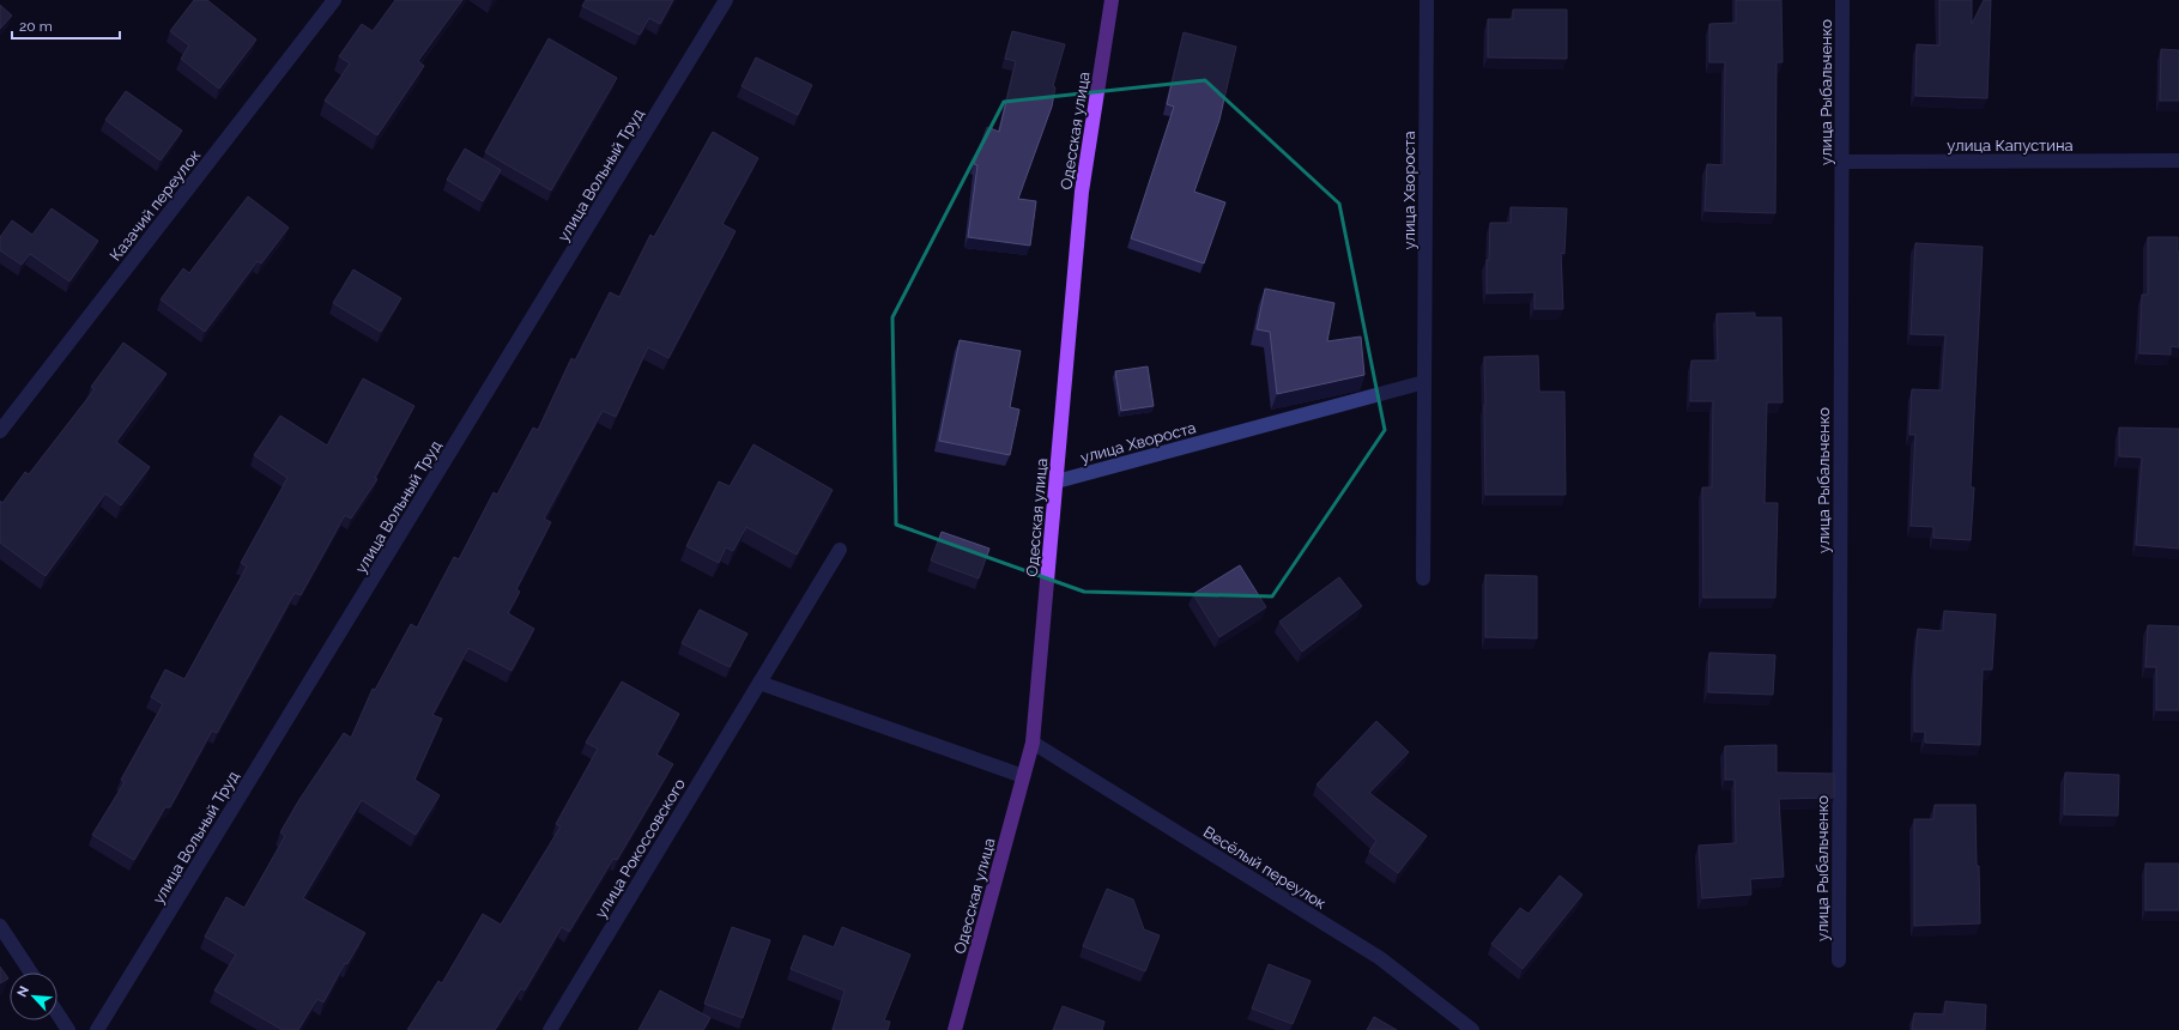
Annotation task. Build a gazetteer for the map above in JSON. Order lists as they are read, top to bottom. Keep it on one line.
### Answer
{"streets":{"main road":["Одесская улица"],"street":["улица Рыбальченко","улица Капустина","улица Вольный Труд","улица Хвороста","Казачий переулок","улица Рокоссовского","Весёлый переулок"]},"crossings":[["улица Рыбальченко","улица Капустина"],["Одесская улица","улица Хвороста"],["Одесская улица","Весёлый переулок"]],"scale_bar":"20 m","north":"top left"}
